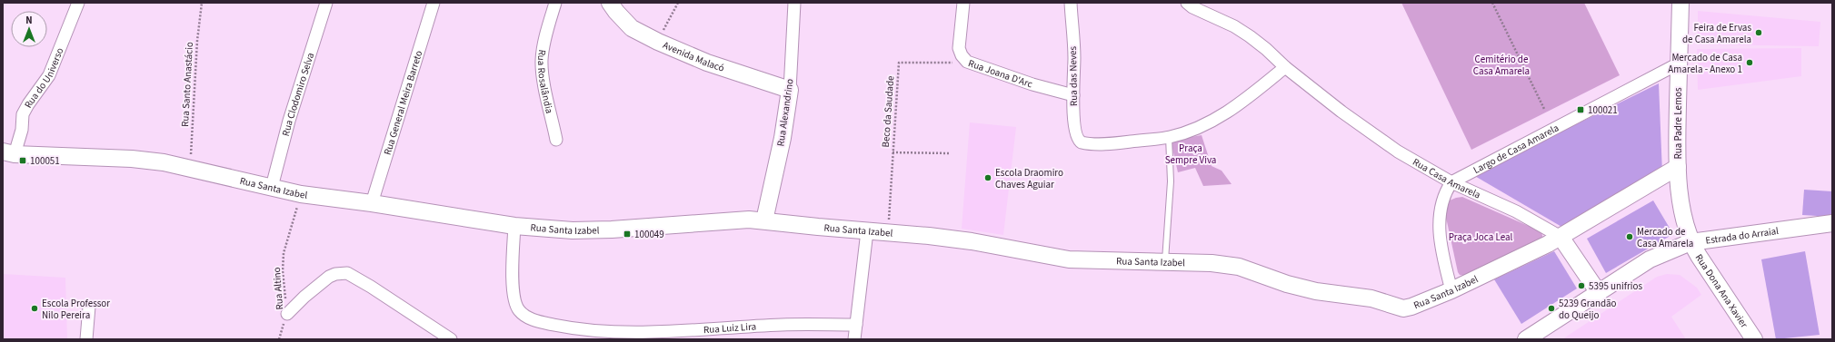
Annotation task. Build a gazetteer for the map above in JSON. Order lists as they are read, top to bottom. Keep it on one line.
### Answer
{"streets":{"street":["Avenida Malacó","Rua Joana D'Arc","Rua das Neves","Rua do Universo","Rua Rosalândia","Rua Clodomiro Selva","Rua General Meira Barreto","Rua Alexandrino","Rua Padre Lemos","Largo de Casa Amarela","Rua Casa Amarela","Rua Santa Izabel","Estrada do Arraial","Rua Dona Ana Xavier","Rua Luiz Lira"],"path":["Rua Santo Anastácio","Beco da Saudade","Rua Altino"]},"crossings":[["Avenida Malacó","Rua Alexandrino"],["Rua Joana D'Arc","Rua das Neves"],["Rua Joana D'Arc","Beco da Saudade"],["Rua do Universo","Rua Santa Izabel"],["Rua Santo Anastácio","Rua Santa Izabel"],["Rua Clodomiro Selva","Rua Santa Izabel"],["Rua General Meira Barreto","Rua Santa Izabel"],["Beco da Saudade","Rua Santa Izabel"],["Rua Alexandrino","Rua Santa Izabel"],["Rua Padre Lemos","Largo de Casa Amarela"],["Rua Padre Lemos","Rua Santa Izabel"],["Rua Padre Lemos","Estrada do Arraial"],["Rua Padre Lemos","Rua Dona Ana Xavier"],["Largo de Casa Amarela","Rua Casa Amarela"],["Rua Casa Amarela","Rua Santa Izabel"],["Rua Casa Amarela","Estrada do Arraial"],["Rua Santa Izabel","Rua Altino"],["Rua Santa Izabel","Rua Luiz Lira"],["Estrada do Arraial","Rua Dona Ana Xavier"]],"parks":["Cemitério de Casa Amarela","Praça Sempre Viva","Praça Joca Leal"],"places":{"other":["Feira de Ervas de Casa Amarela","Mercado de Casa Amarela - Anexo 1","Escola Draomiro Chaves Aguiar","Mercado de Casa Amarela","5395 unifrios","Escola Professor Nilo Pereira","5239 Grandão do Queijo"],"transit":["100021","100051","100049"]},"north":"top"}
